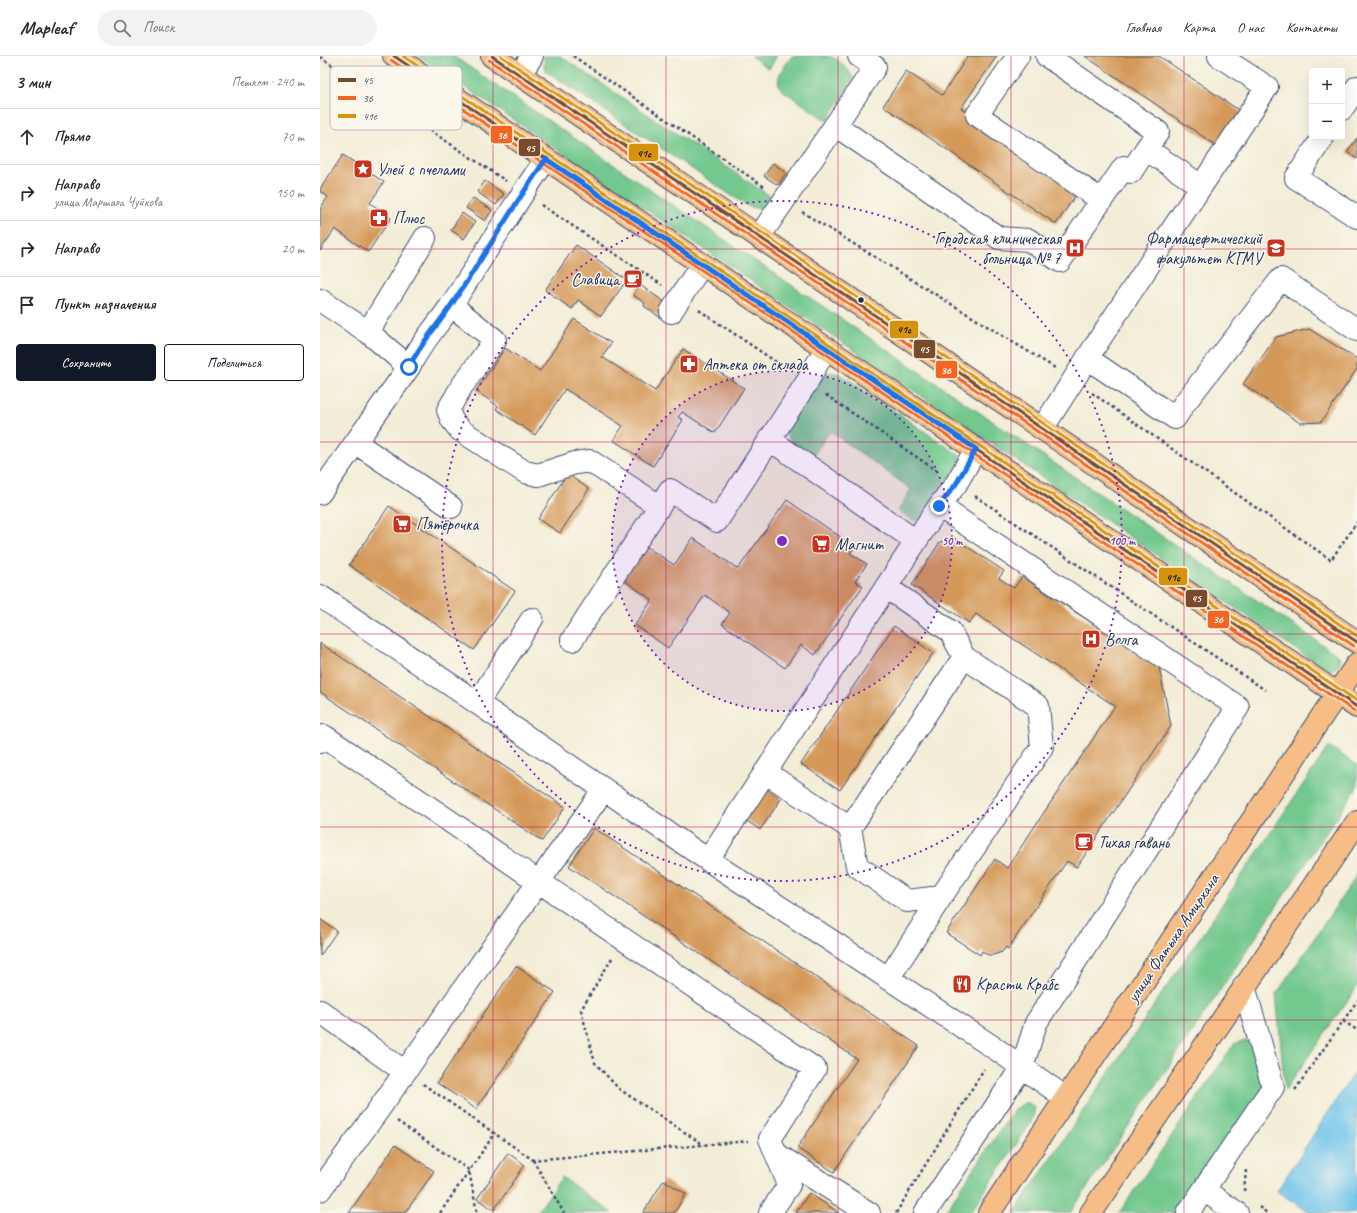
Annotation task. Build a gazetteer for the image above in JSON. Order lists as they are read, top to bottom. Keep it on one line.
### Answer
{"streets":{"main road":["улица Фатыха Амирхана"]},"places":{"place":["Улей с пчелами"],"pharmacy":["Плюс","Аптека от склада"],"hospital":["Городская клиническая больница № 7","Волга"],"school or university":["Фармацефтический факультет КГМУ"],"cafe":["Славица","Тихая гавань"],"supermarket":["Пятёрочка","Магнит"],"restaurant":["Красти Крабс"]},"lines":["transit line 45","transit line 41с","transit line 36"],"legend":["45","36","41с"],"page":{"header":"Mapleaf","search":"Поиск","nav":["Главная","Карта","О нас","Контакты"],"heading":["3 мин","Пешком · 240 m"],"map_buttons":["+","−"],"list":[["Прямо","70 m"],["Направо","улица Маршала Чуйкова","150 m"],["Направо","20 m"],"Пункт назначения"],"buttons":["Сохранить","Поделиться"]},"rings":["50 m","100 m"]}
